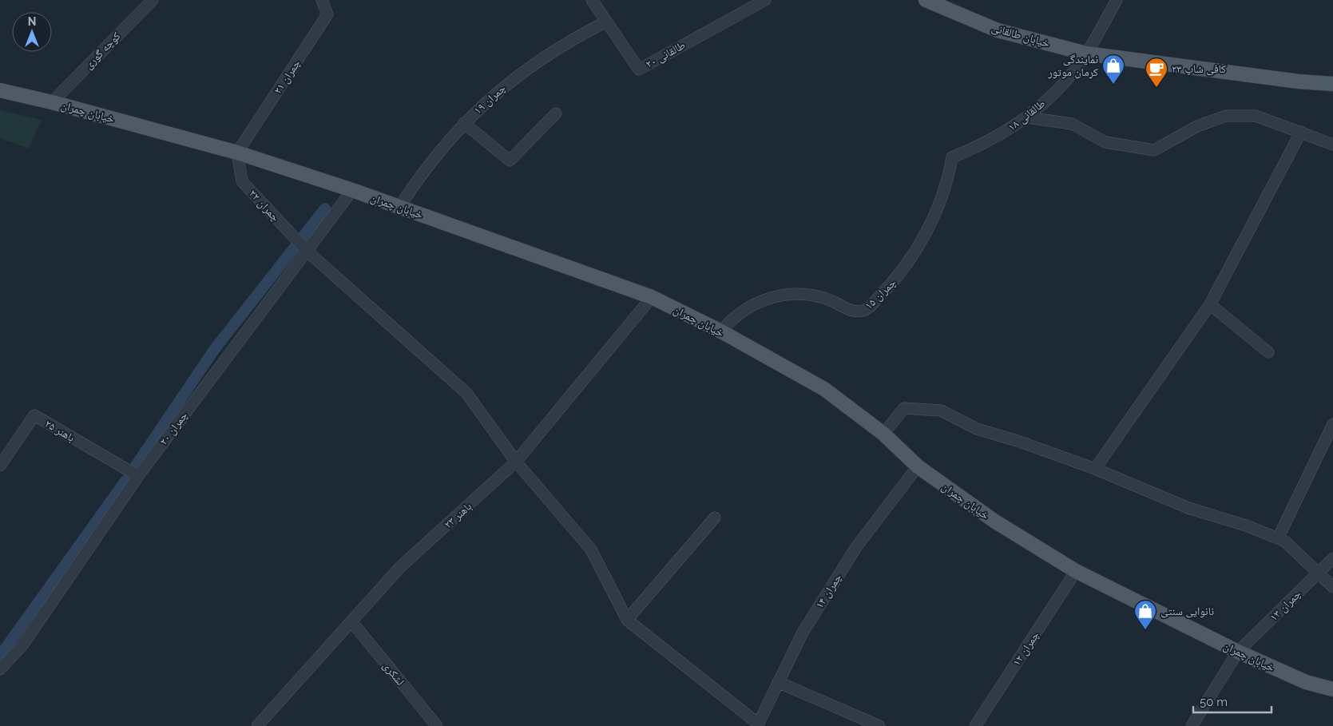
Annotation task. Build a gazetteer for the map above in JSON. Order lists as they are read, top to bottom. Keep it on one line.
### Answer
{"streets":{"main road":["خیابان طالقانی","خیابان چمران"],"street":["کوچه گوری","طالقانی ۲۰","چمران ۲۱","چمران ۱۹","طالقانی ۱۸","چمران ۲۲","چمران ۱۵","چمران ۲۰","باهنر ۲۵","باهنر ۲۳","چمران ۱۴","چمران ۱۳","چمران ۱۲","لشکری"]},"crossings":[["خیابان طالقانی","طالقانی ۱۸"],["کوچه گوری","خیابان چمران"],["طالقانی ۲۰","چمران ۱۹"],["چمران ۲۱","خیابان چمران"],["چمران ۲۱","چمران ۲۲"],["چمران ۱۹","خیابان چمران"],["خیابان چمران","چمران ۲۲"],["خیابان چمران","چمران ۱۵"],["خیابان چمران","چمران ۲۰"],["خیابان چمران","باهنر ۲۳"],["خیابان چمران","چمران ۱۴"],["خیابان چمران","چمران ۱۳"],["خیابان چمران","چمران ۱۲"],["طالقانی ۱۸","چمران ۱۵"],["چمران ۲۲","چمران ۲۰"],["چمران ۲۲","باهنر ۲۳"],["چمران ۲۰","باهنر ۲۵"],["باهنر ۲۳","لشکری"]],"places":{"shop":["نمایندگی کرمان موتور","نانوایی سنتی"],"cafe":["کافی شاپ ۲۳"]},"scale_bar":"50 m","north":"top"}
